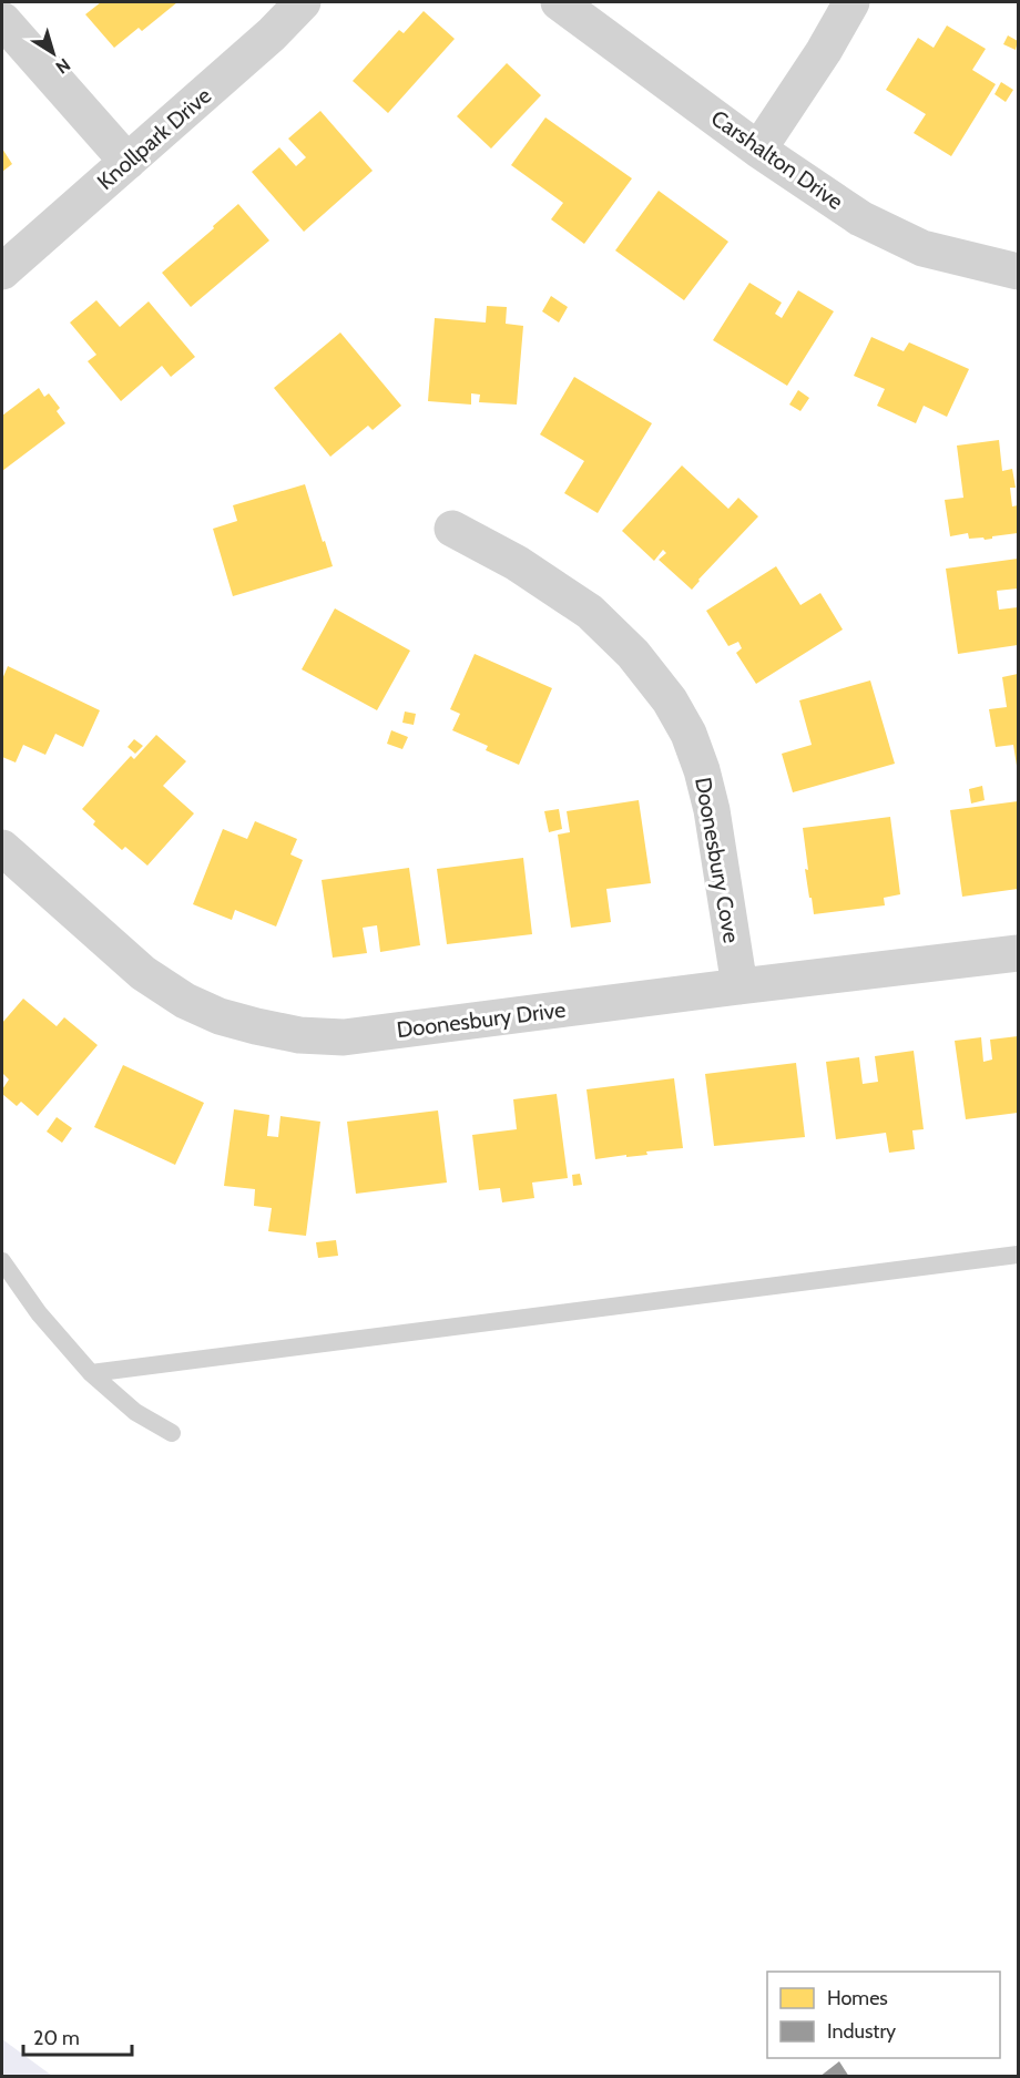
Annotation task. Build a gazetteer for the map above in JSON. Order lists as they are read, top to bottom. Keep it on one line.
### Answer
{"streets":{"street":["Knollpark Drive","Carshalton Drive","Doonesbury Cove","Doonesbury Drive"]},"crossings":[["Doonesbury Cove","Doonesbury Drive"]],"legend":["Homes","Industry"],"scale_bar":"20 m","north":"bottom right"}
